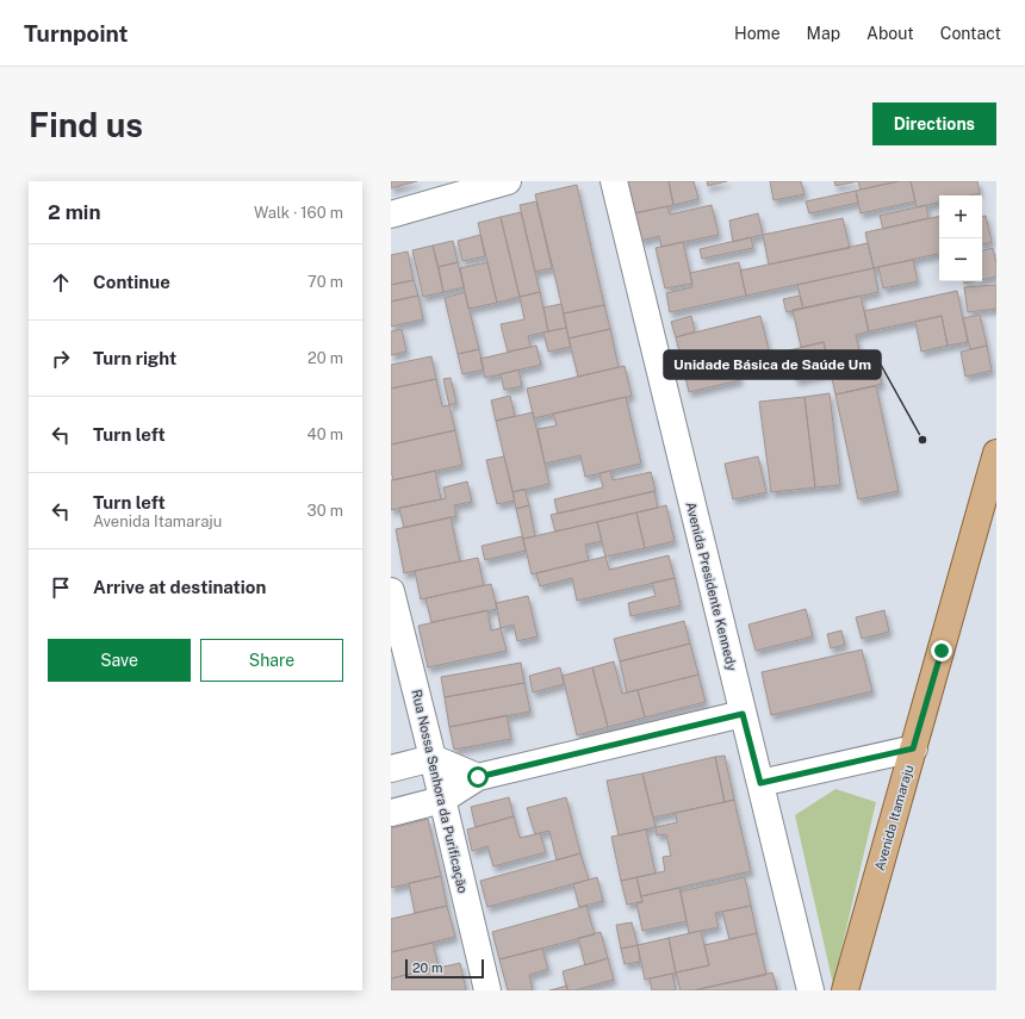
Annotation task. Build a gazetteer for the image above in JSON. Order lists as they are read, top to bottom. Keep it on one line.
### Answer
{"streets":{"main road":["Avenida Itamaraju"],"street":["Avenida Presidente Kennedy","Rua Nossa Senhora da Purificação"]},"places":["Unidade Básica de Saúde Um"],"scale_bar":"20 m","page":{"header":"Turnpoint","nav":["Home","Map","About","Contact"],"buttons":["Directions",["Save","Share"]],"title":"Find us","heading":["2 min","Walk · 160 m"],"map_buttons":["+","−"],"list":[["Continue","70 m"],["Turn right","20 m"],["Turn left","40 m"],["Turn left","Avenida Itamaraju","30 m"],"Arrive at destination"],"scale":"20 m"}}
